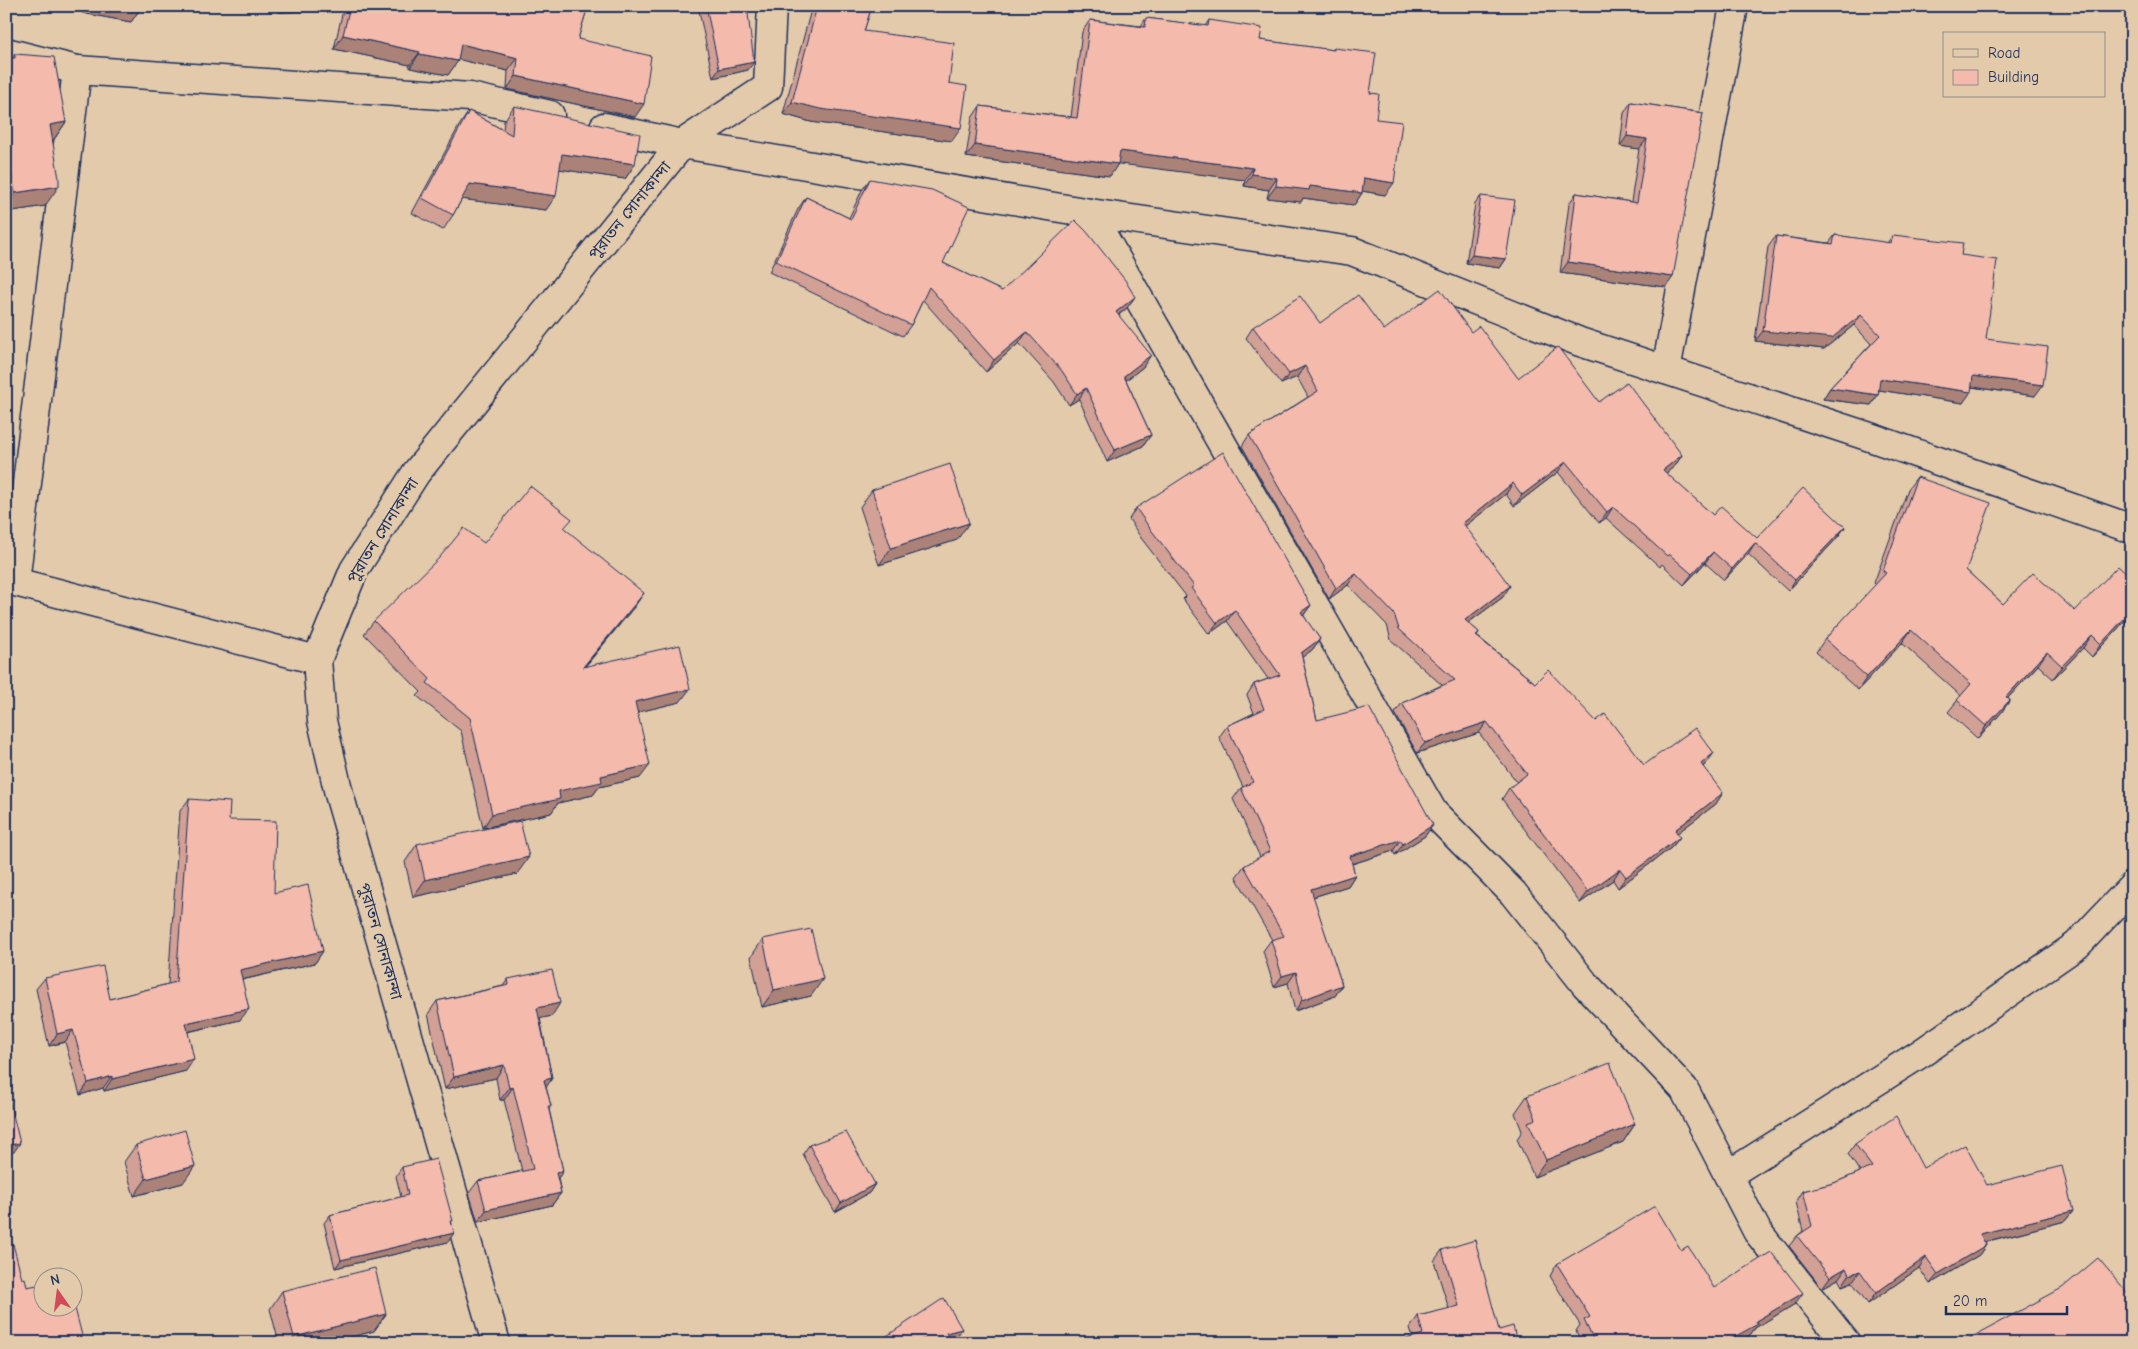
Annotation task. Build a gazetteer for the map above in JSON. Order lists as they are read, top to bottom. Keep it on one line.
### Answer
{"streets":{"street":["পুরাতন সোনাকান্দা"]},"legend":["Road","Building"],"scale_bar":"20 m","north":"top"}
